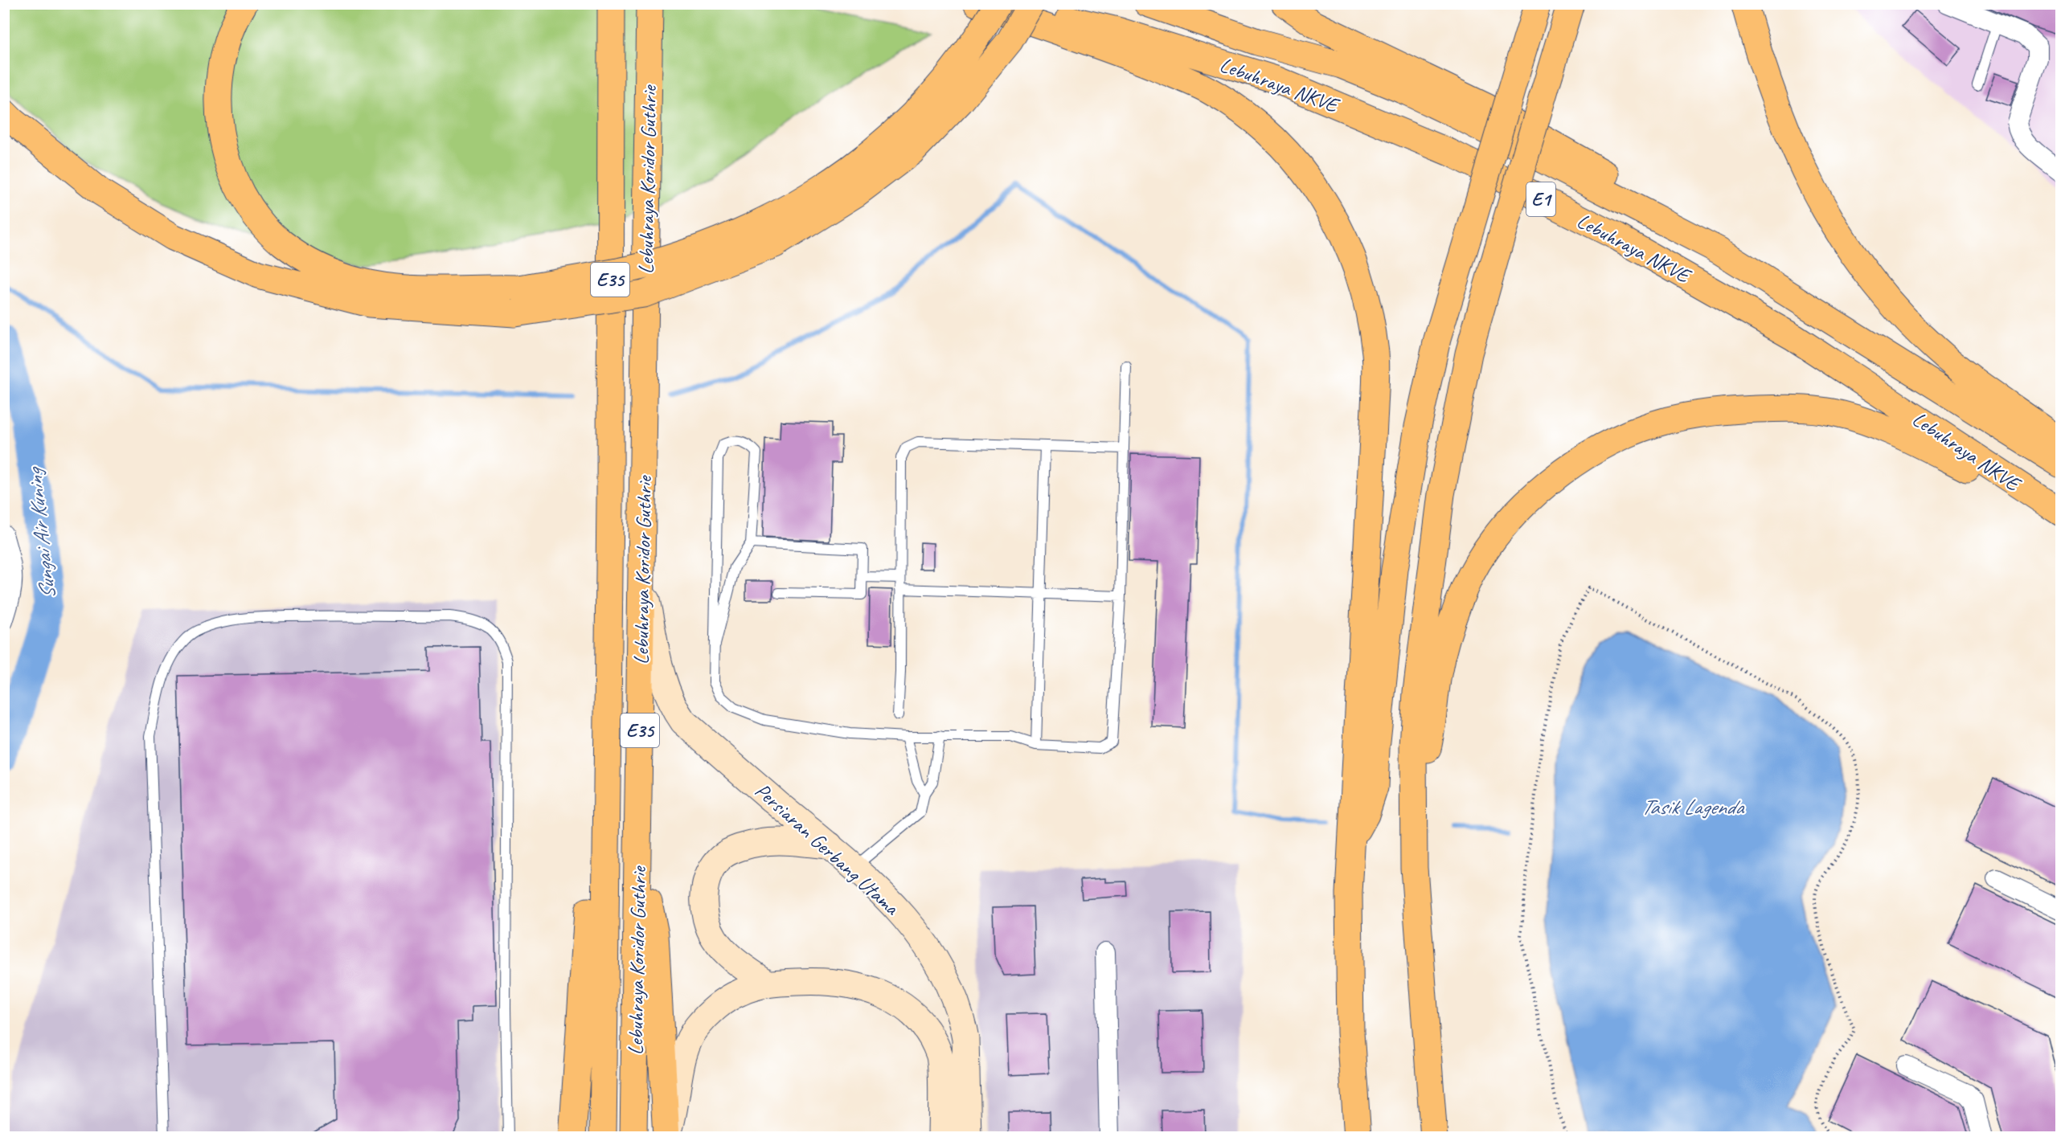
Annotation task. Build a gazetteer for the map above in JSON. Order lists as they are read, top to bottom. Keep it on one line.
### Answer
{"streets":{"highway":["Lebuhraya NKVE","Lebuhraya Koridor Guthrie","E1","E35"],"main road":["Persiaran Gerbang Utama"]},"crossings":[["Lebuhraya Koridor Guthrie","Persiaran Gerbang Utama"]],"water":["Sungai Air Kuning","Tasik Lagenda"]}
